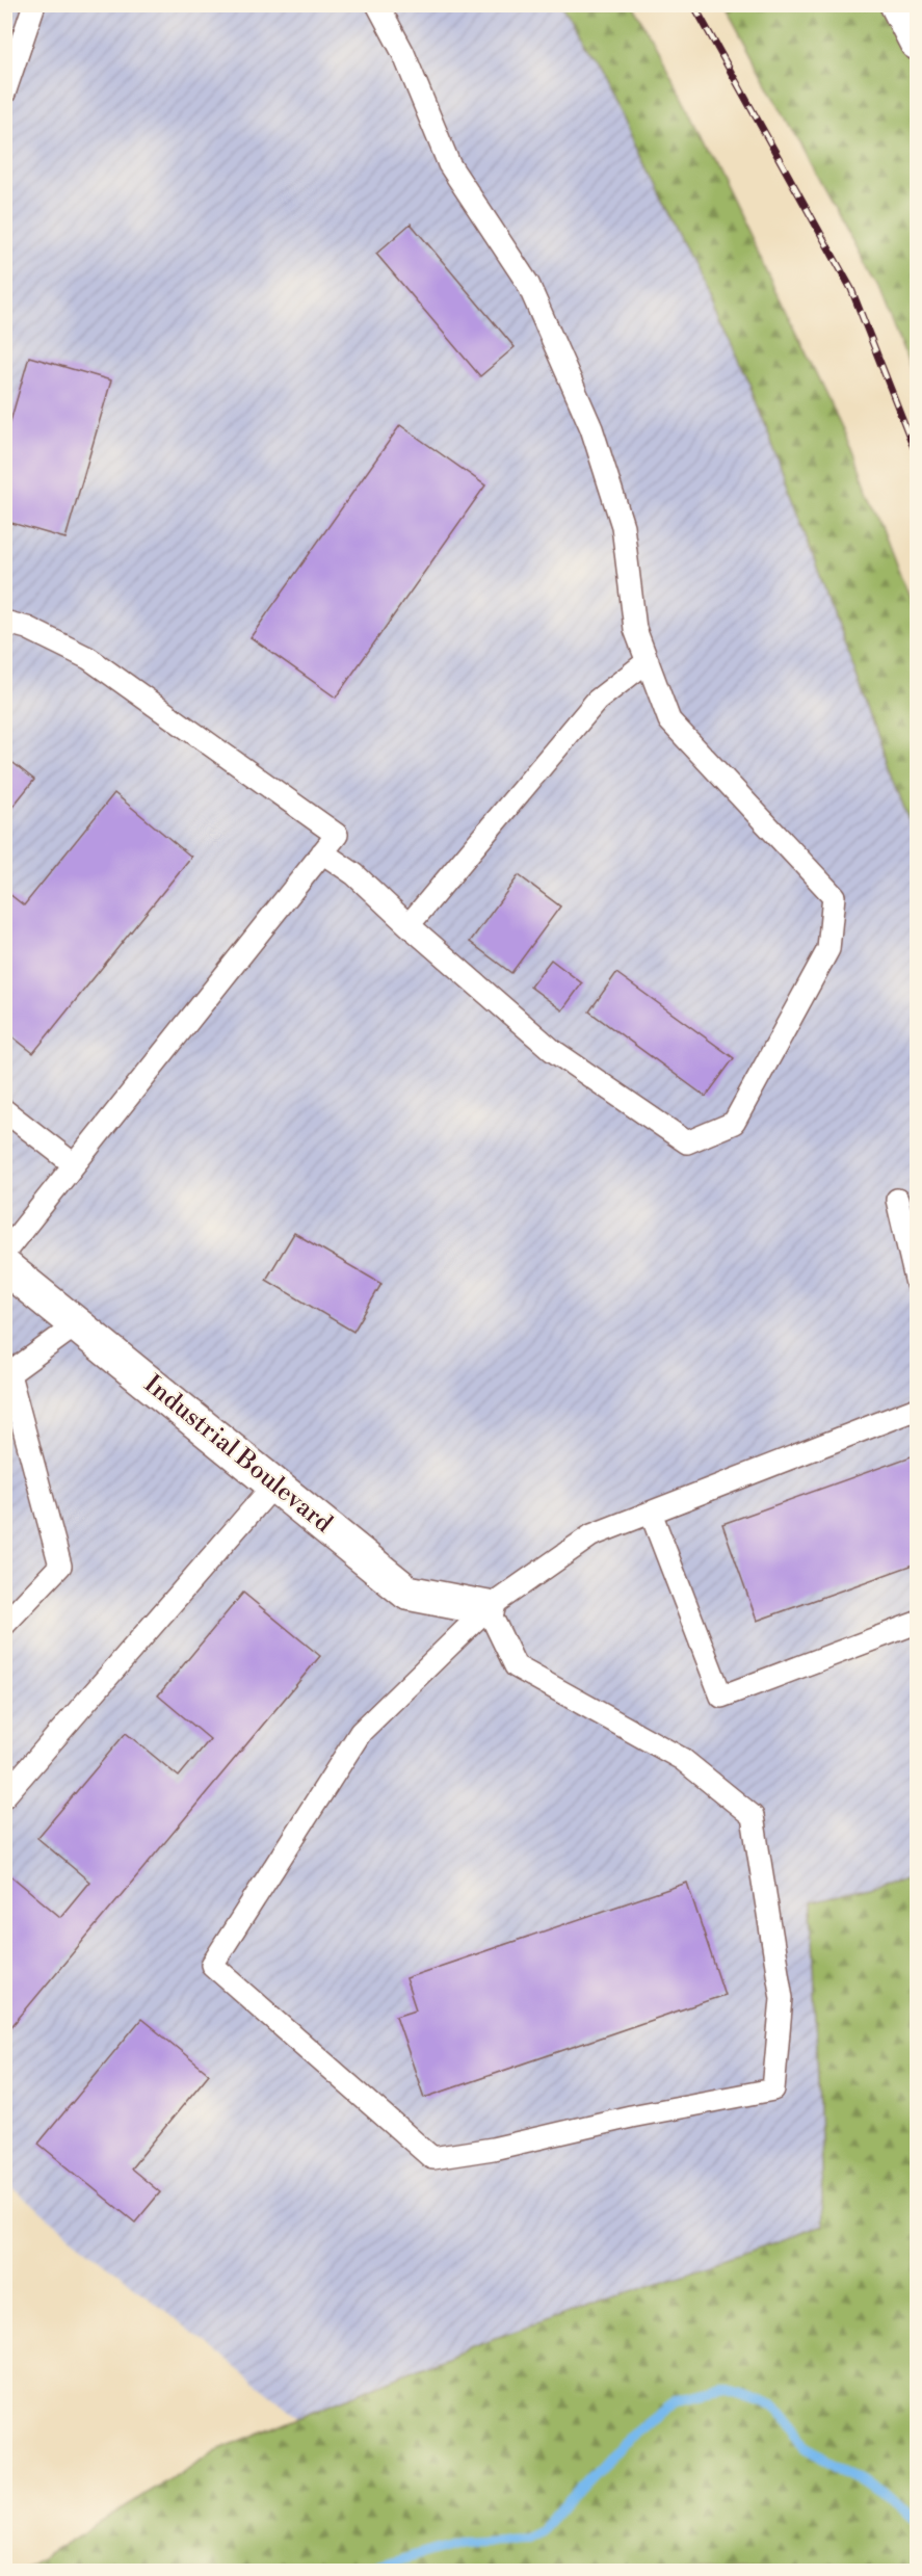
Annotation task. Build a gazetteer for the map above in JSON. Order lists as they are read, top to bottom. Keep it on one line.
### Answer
{"streets":{"street":["Industrial Boulevard"]}}
